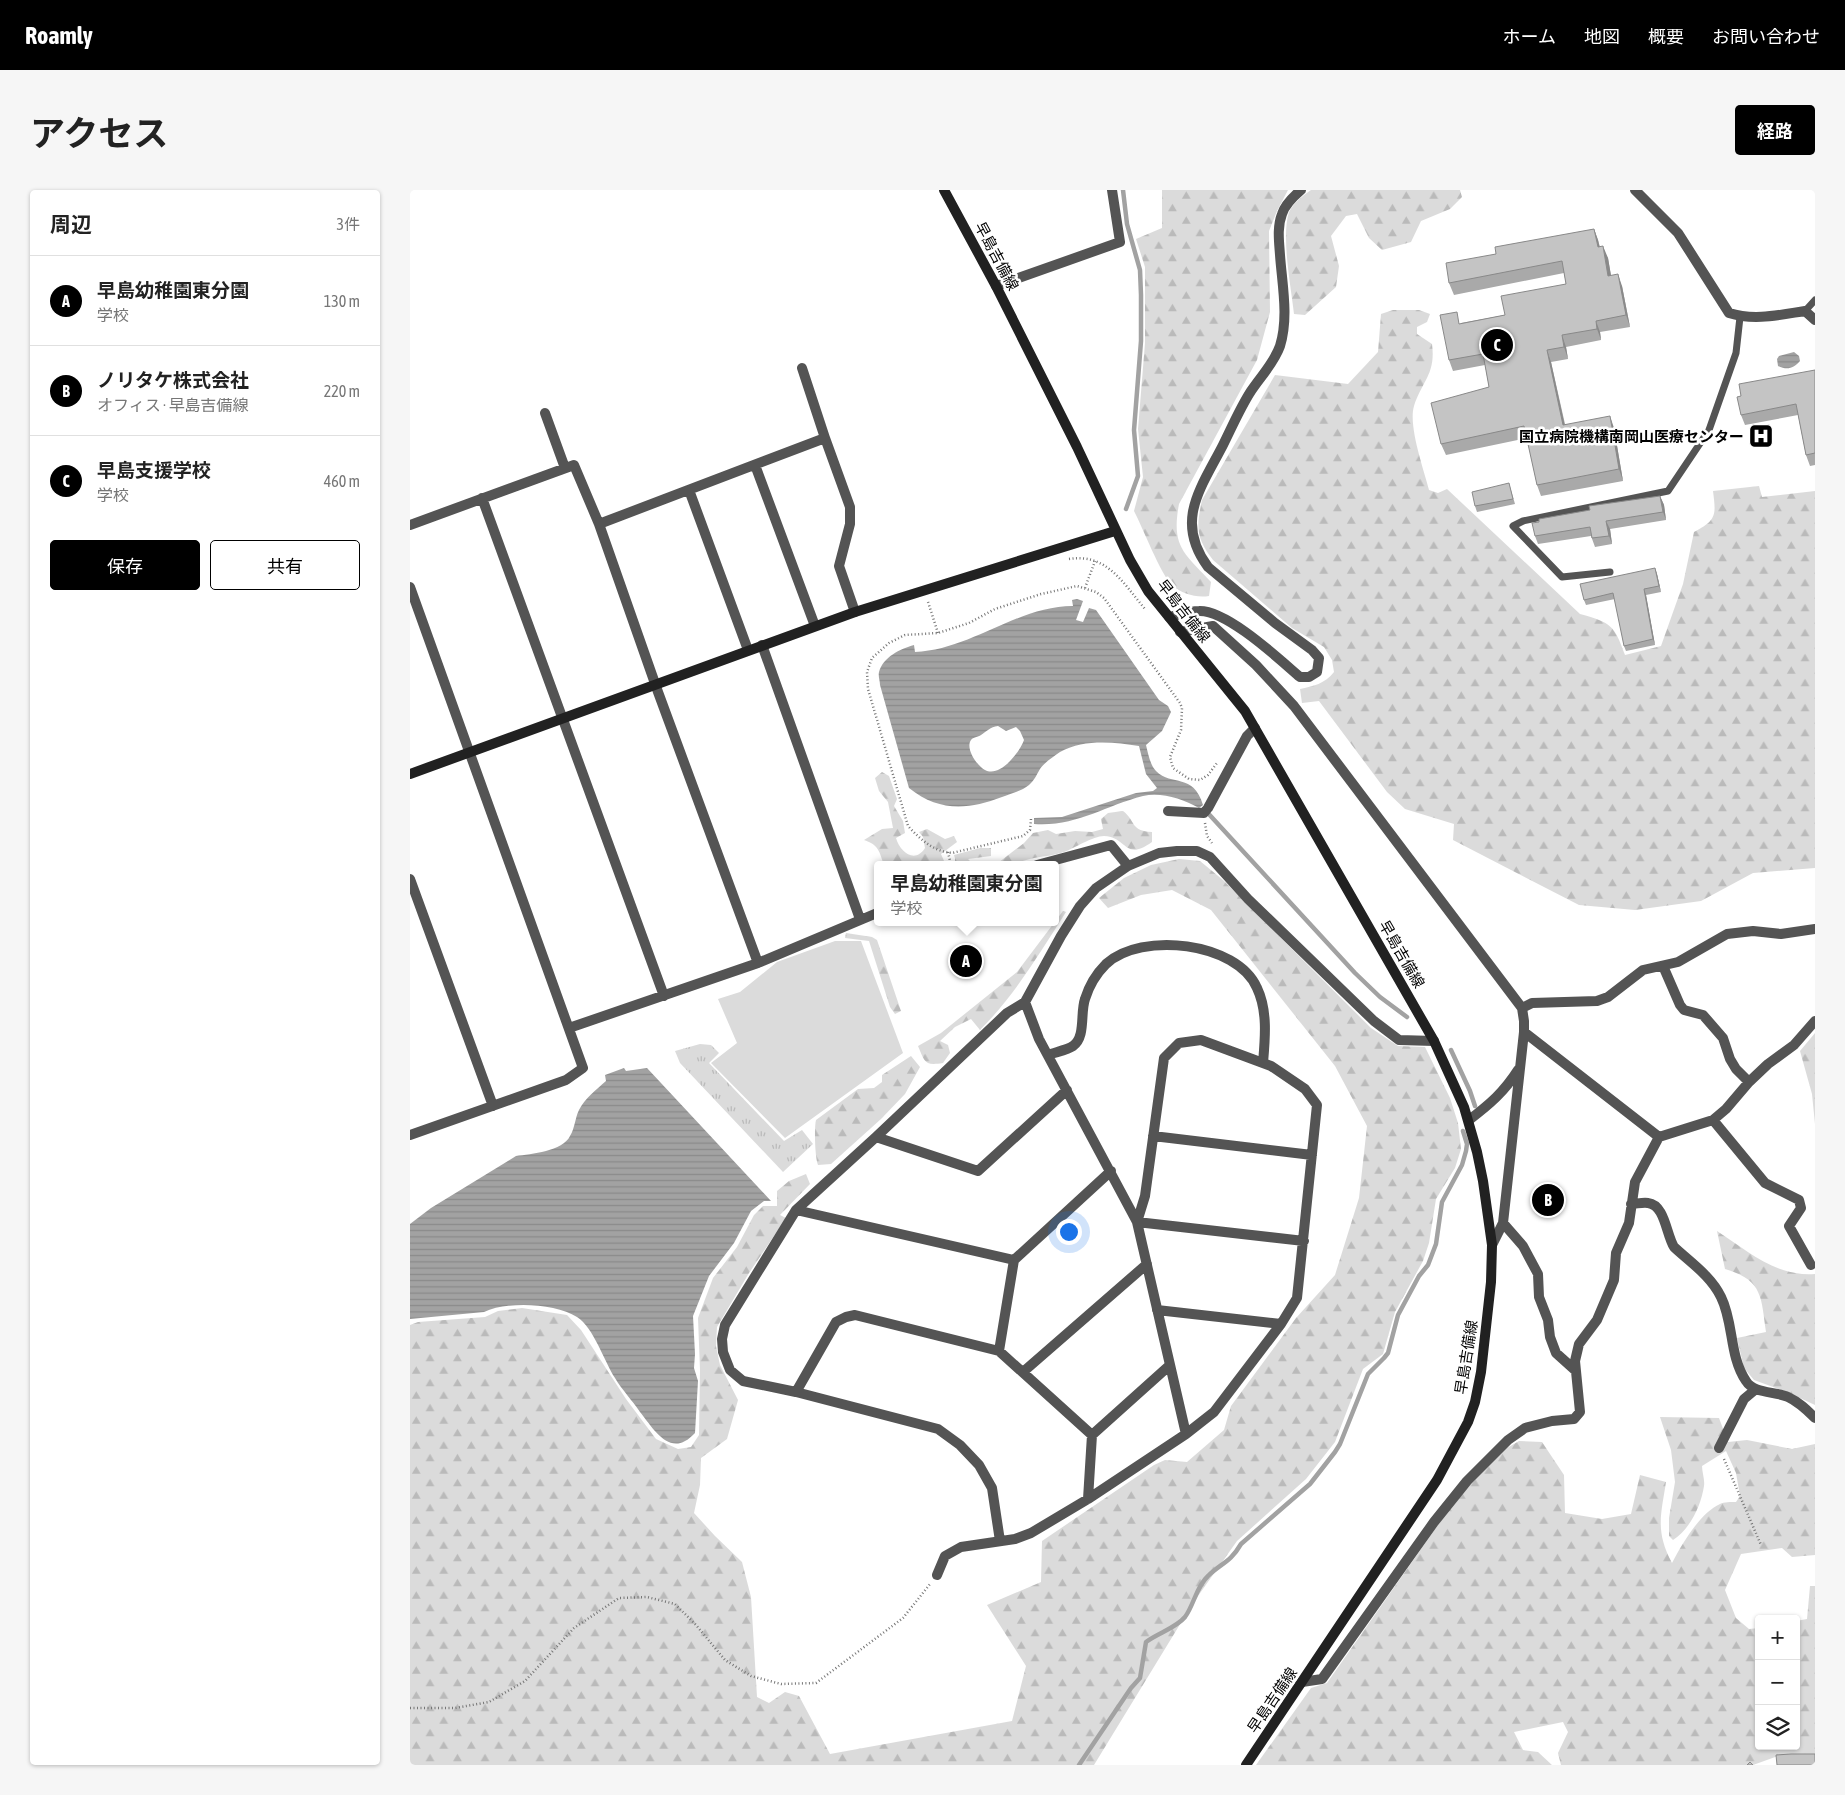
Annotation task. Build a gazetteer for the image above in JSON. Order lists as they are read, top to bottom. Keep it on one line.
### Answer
{"streets":{"main road":["早島吉備線"]},"places":{"hospital":["国立病院機構南岡山医療センター"]},"page":{"header":"Roamly","nav":["ホーム","地図","概要","お問い合わせ"],"title":"アクセス","buttons":["経路",["保存","共有"]],"heading":["周辺","3件"],"list":[{"mark":"A","name":"早島幼稚園東分園","note":"学校","value":"130 m"},{"mark":"B","name":"ノリタケ株式会社","note":"オフィス · 早島吉備線","value":"220 m"},{"mark":"C","name":"早島支援学校","note":"学校","value":"460 m"}],"pins":["C","A","B"],"popup":["早島幼稚園東分園","学校"],"map_buttons":["+","−"]}}
